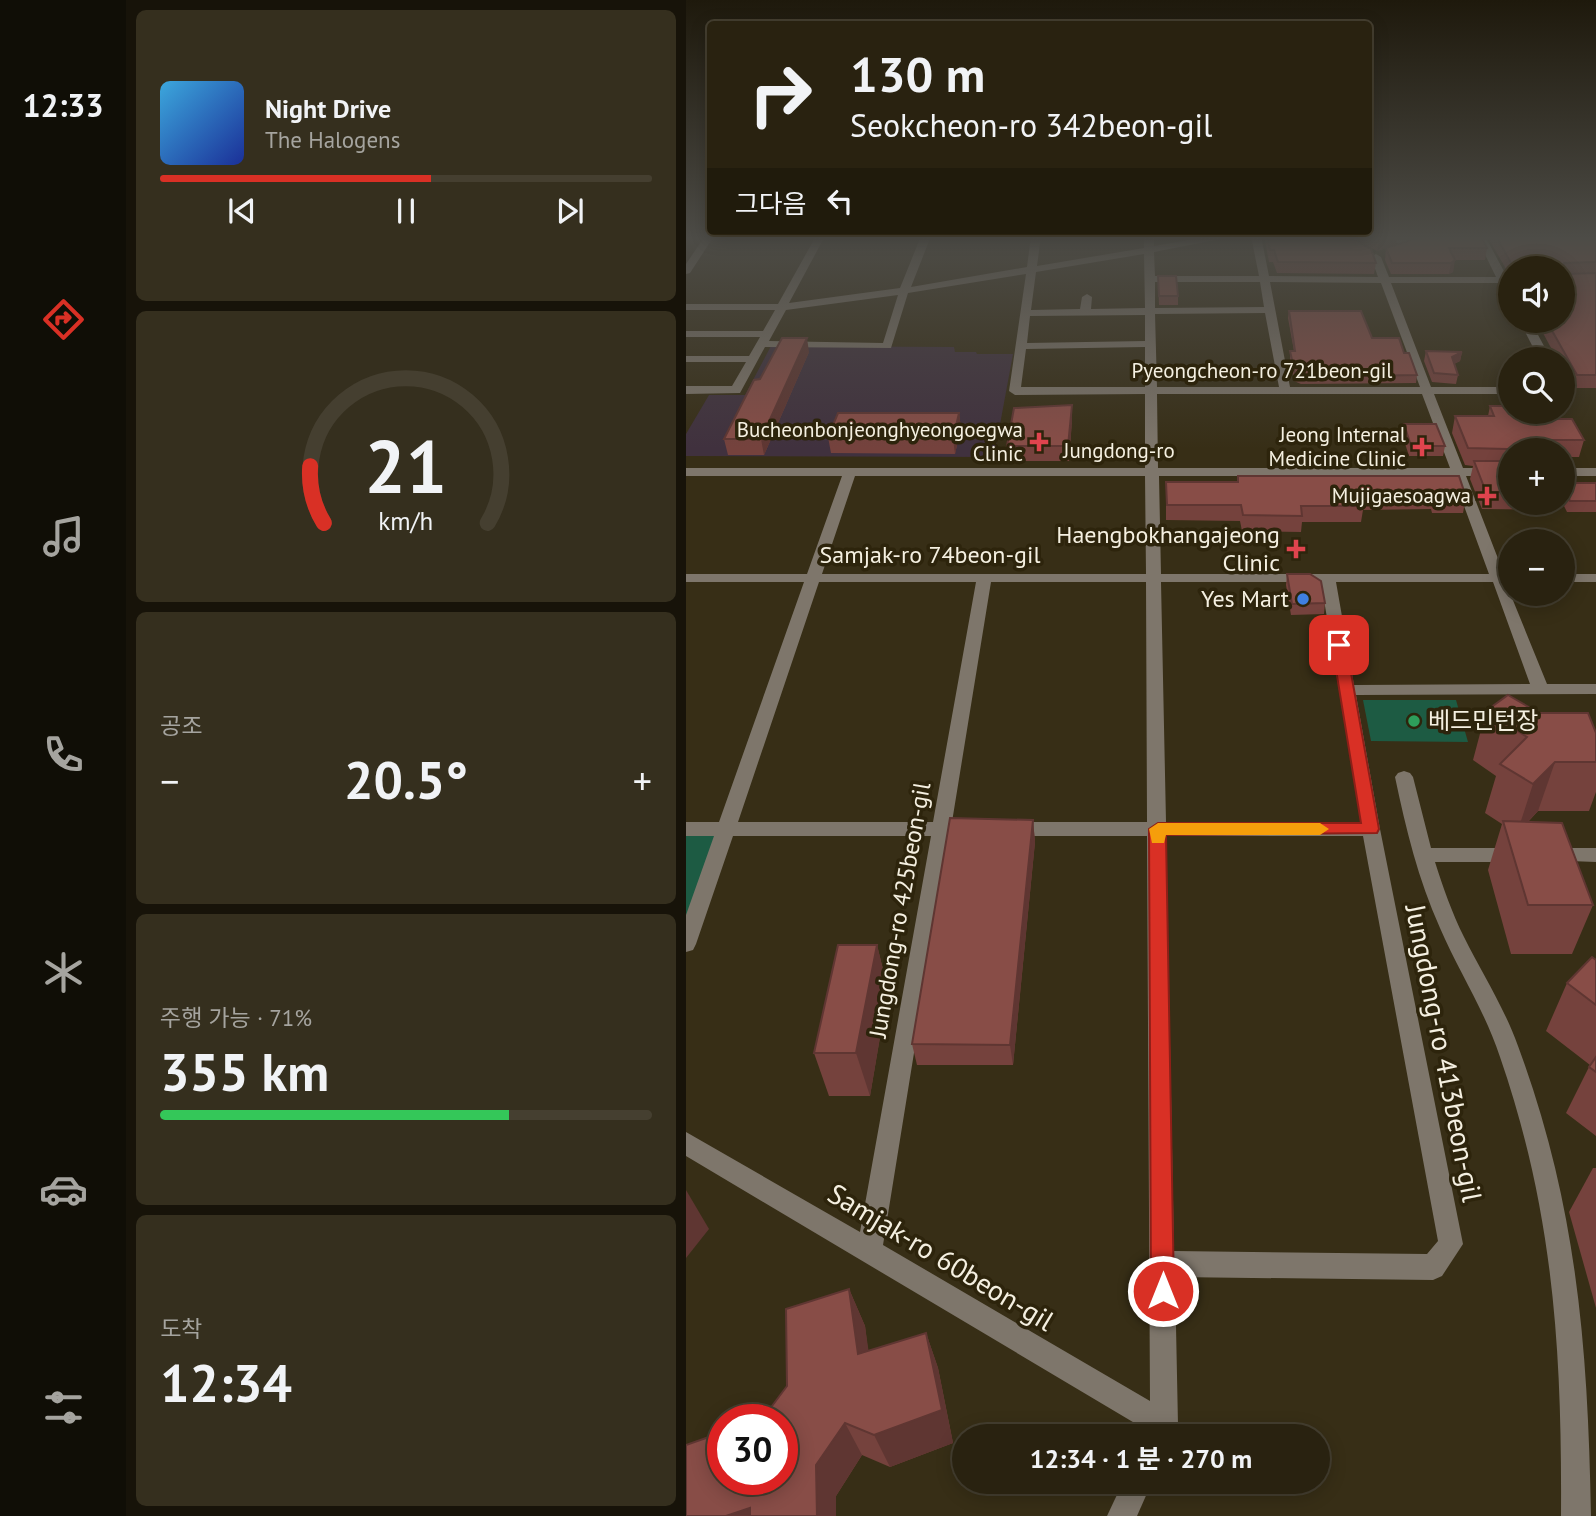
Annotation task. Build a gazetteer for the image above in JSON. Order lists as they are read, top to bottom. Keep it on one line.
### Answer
{"streets":{"street":["Pyeongcheon-ro 721beon-gil","Jungdong-ro","Samjak-ro 74beon-gil","Jungdong-ro 425beon-gil","Jungdong-ro 413beon-gil","Samjak-ro 60beon-gil"]},"crossings":[["Samjak-ro 74beon-gil","Jungdong-ro 425beon-gil"],["Samjak-ro 74beon-gil","Jungdong-ro 413beon-gil"],["Jungdong-ro 425beon-gil","Samjak-ro 60beon-gil"]],"places":{"health":["Bucheonbonjeonghyeongoegwa Clinic","Jeong Internal Medicine Clinic","Mujigaesoagwa","Haengbokhangajeong Clinic"],"other":["Yes Mart","베드민턴장"]},"page":{"tabs":"12:33","turn":["130 m","Seokcheon-ro 342beon-gil"],"song":["Night Drive","The Halogens"],"then":"그다음","map_buttons":["+","−"],"tile":["공조",["주행 가능 · 71%","355 km"],["도착","12:34"]],"heat":["−","20.5°","+"],"limit":"30","trip":"12:34 · 1 분 · 270 m","gauge":["21","km/h"]}}
